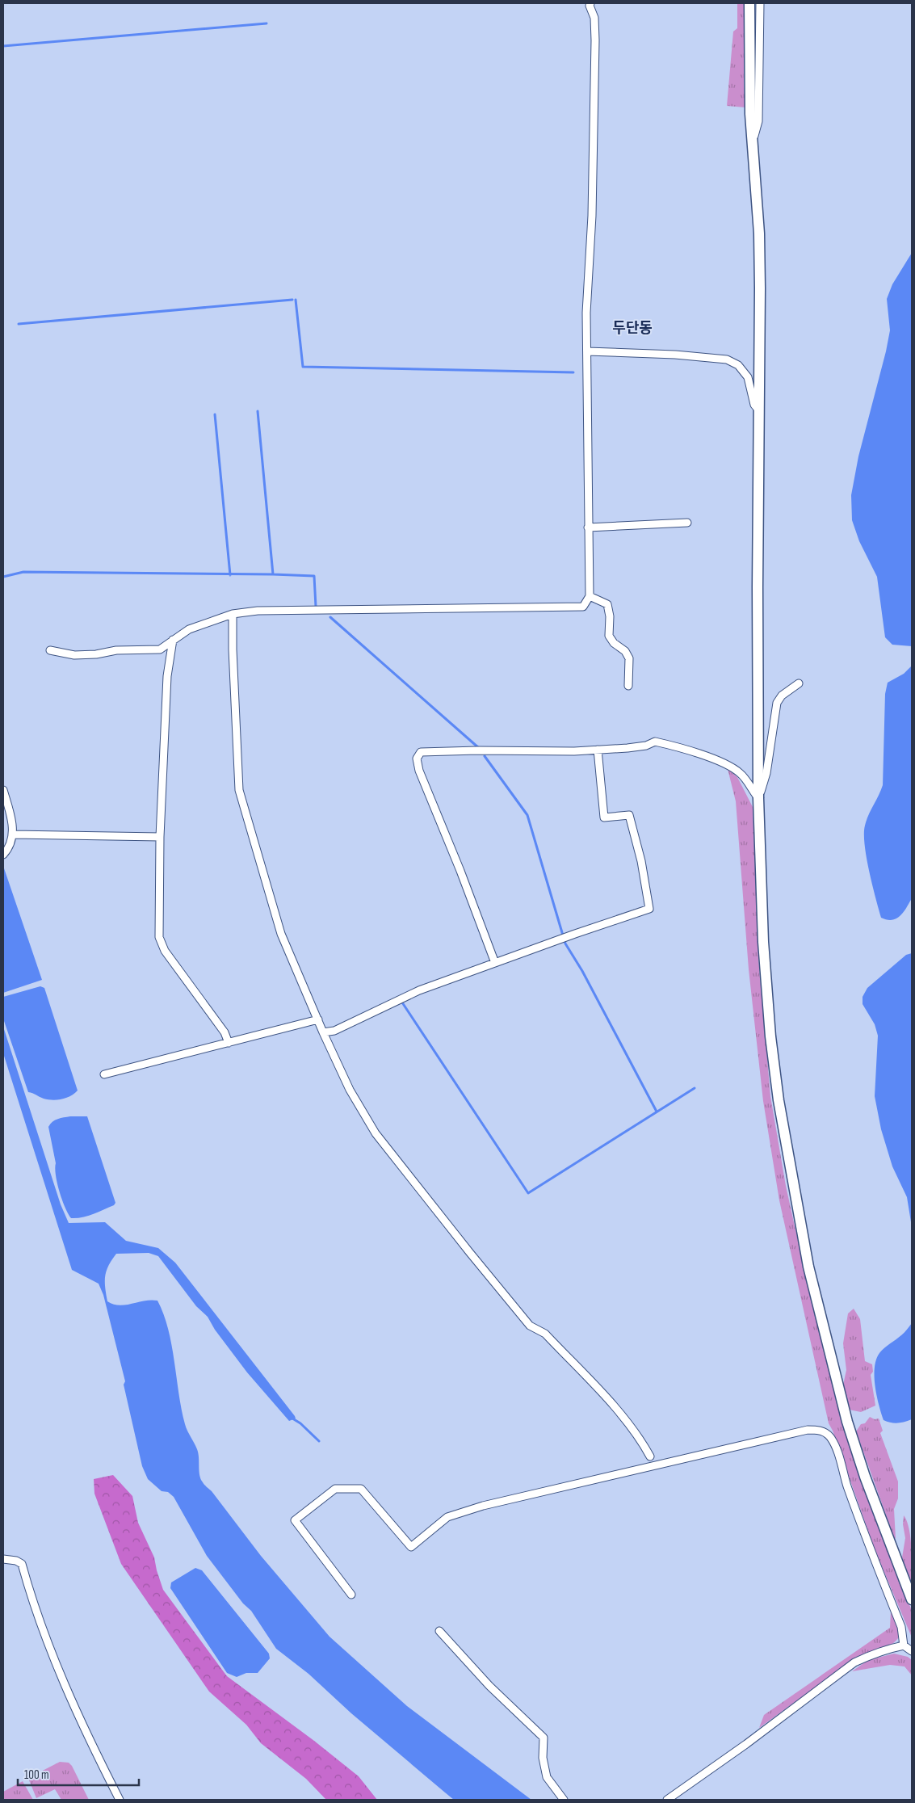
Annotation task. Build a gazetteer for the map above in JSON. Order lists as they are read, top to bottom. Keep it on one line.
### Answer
{"districts":["두단동"],"scale_bar":"100 m"}
